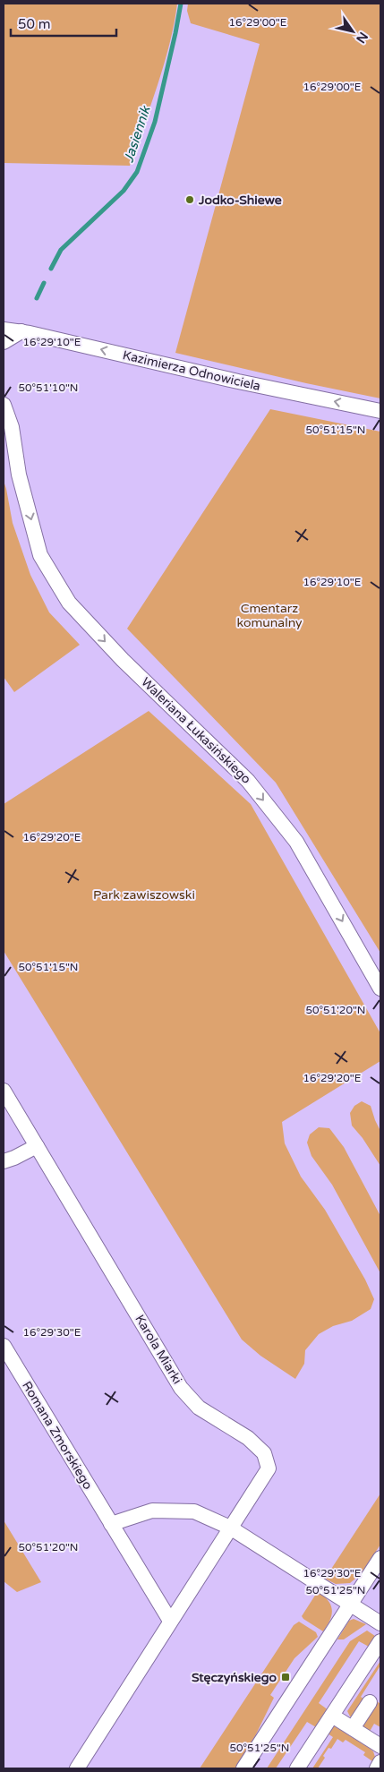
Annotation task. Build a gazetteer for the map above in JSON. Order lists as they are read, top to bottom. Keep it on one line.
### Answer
{"streets":{"street":["Kazimierza Odnowiciela","Waleriana Łukasińskiego","Karola Miarki","Romana Zmorskiego"]},"one_way":["Kazimierza Odnowiciela","Waleriana Łukasińskiego"],"water":["Jasiennik"],"parks":["Cmentarz komunalny","Park zawiszowski"],"places":{"other":["Jodko-Shiewe"],"transit":["Stęczyńskiego"]},"scale_bar":"50 m","north":"bottom right","coordinates":["16°29'00\"E","16°29'10\"E","50°51'10\"N","50°51'15\"N","16°29'20\"E","50°51'20\"N","16°29'30\"E","50°51'25\"N"]}
